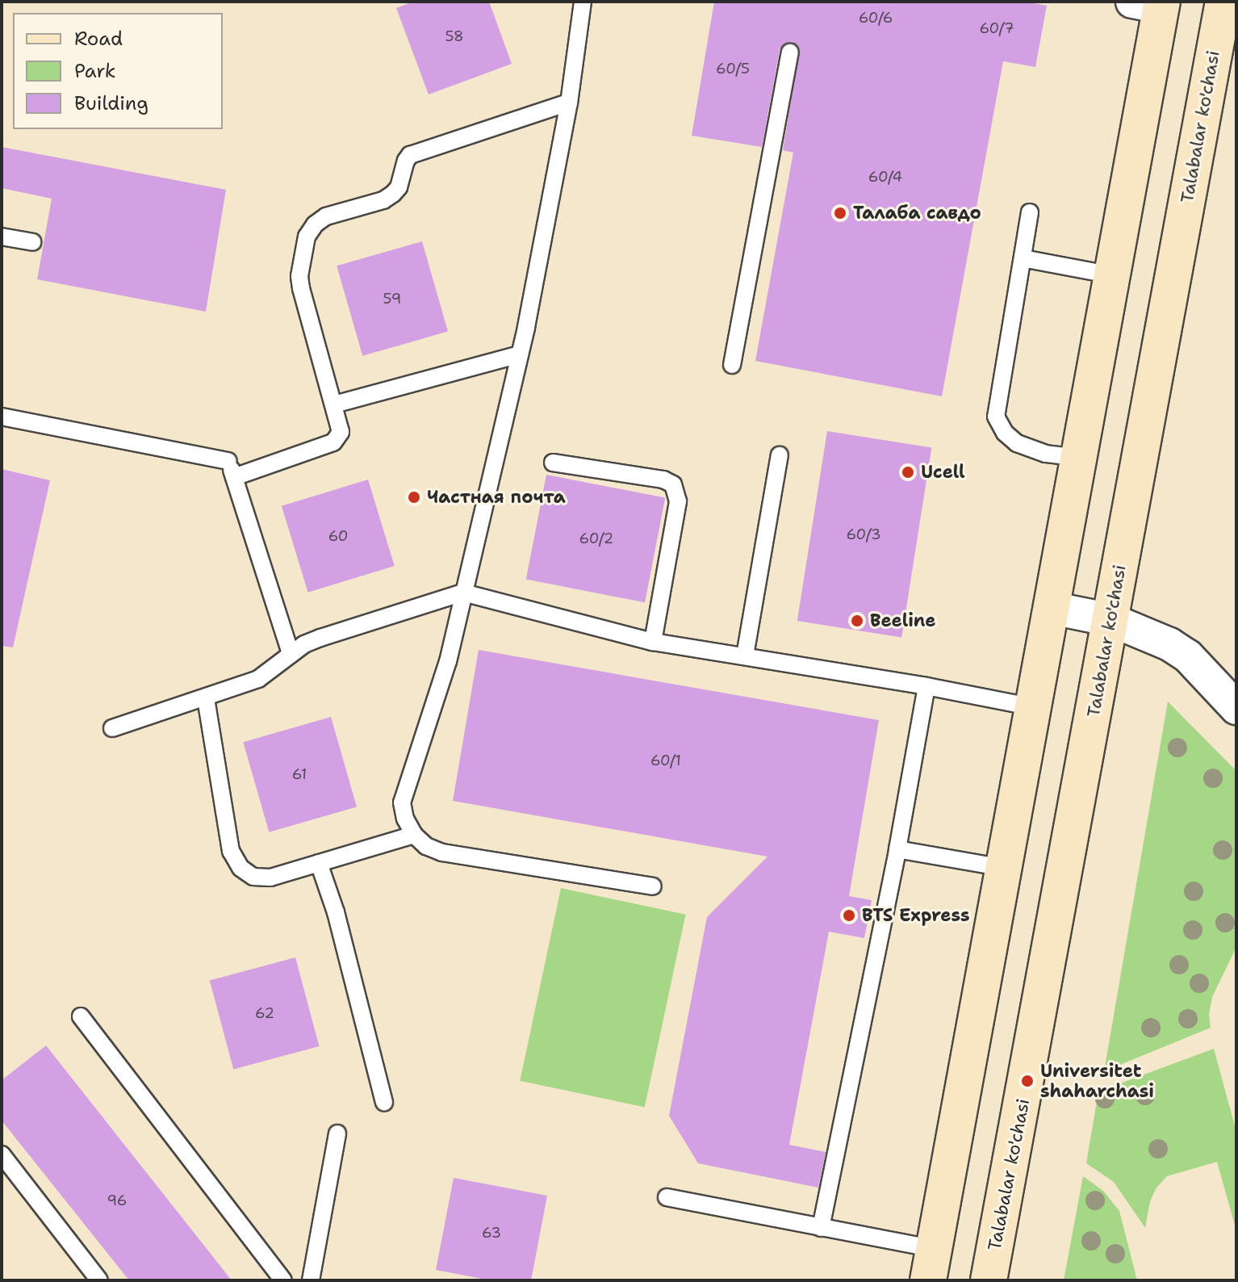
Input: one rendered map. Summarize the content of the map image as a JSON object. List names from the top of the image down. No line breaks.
{"streets":{"main road":["Talabalar ko'chasi"]},"places":["Талаба савдо","Ucell","Частная почта","Beeline","BTS Express","Universitet shaharchasi"],"house_numbers":["60/6","60/7","58","60/5","60/4","59","60/3","60","60/2","60/1","61","62","96","63"],"legend":["Road","Park","Building"]}
